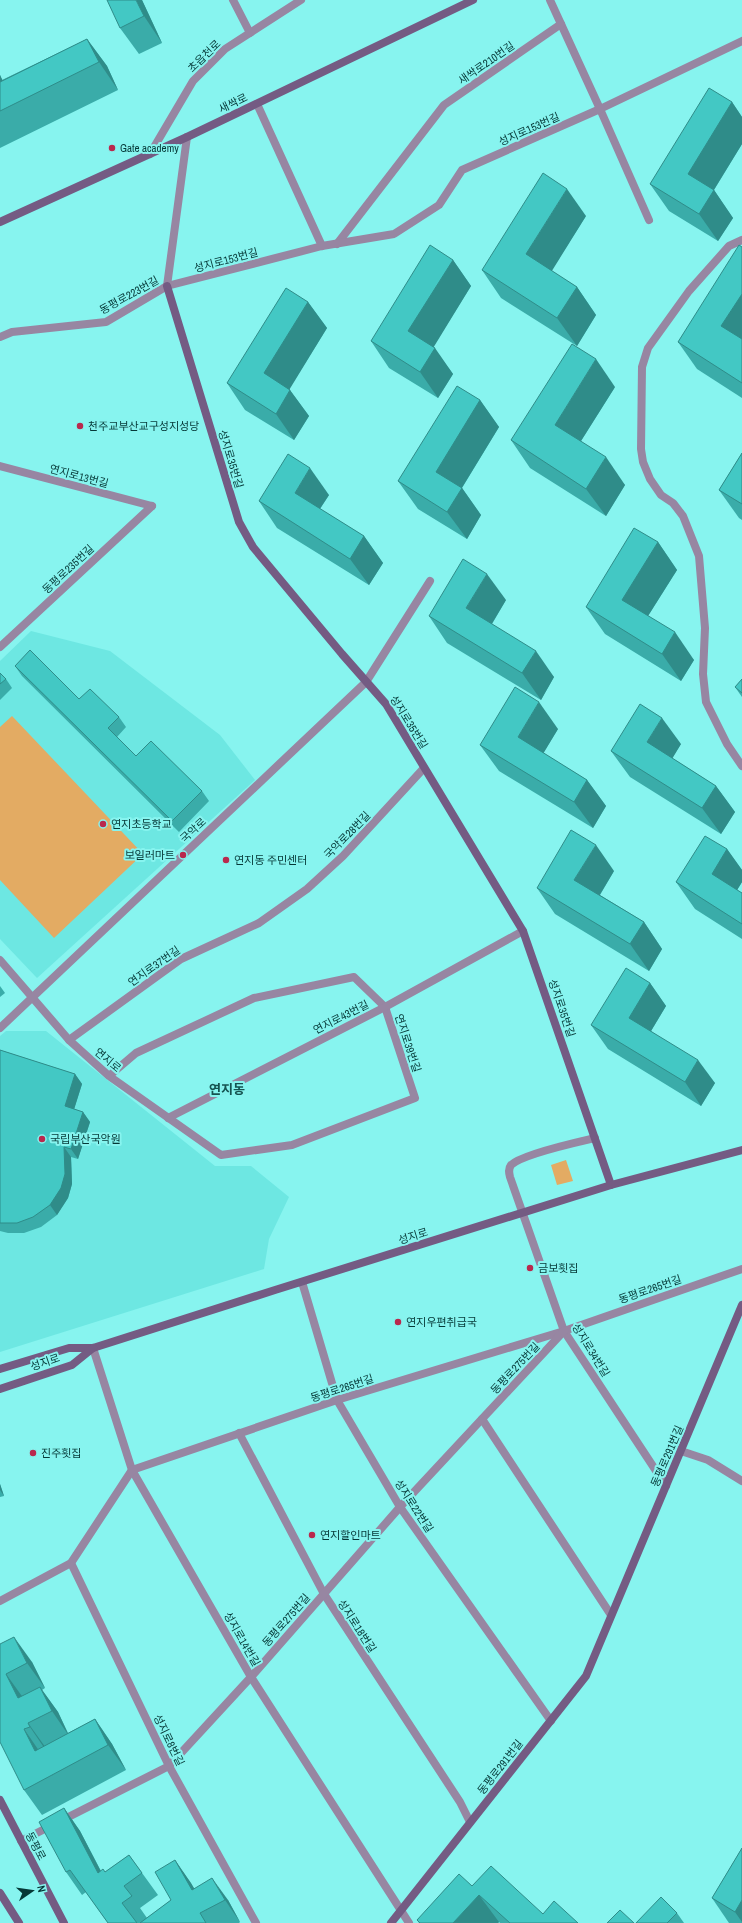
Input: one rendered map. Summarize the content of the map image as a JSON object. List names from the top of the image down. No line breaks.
{"streets":{"main road":["새싹로","성지로35번길","성지로","동평로291번길","동평로"],"street":["초읍천로","새싹로210번길","성지로153번길","동평로223번길","연지로13번길","동평로235번길","국악로","국악로28번길","연지로37번길","연지로43번길","연지로39번길","연지로","동평로265번길","성지로34번길","동평로275번길","성지로22번길","성지로18번길","성지로14번길","성지로8번길"]},"crossings":[["초읍천로","새싹로"],["새싹로210번길","성지로153번길"],["새싹로","동평로223번길"],["성지로153번길","동평로223번길"],["성지로153번길","성지로35번길"],["동평로223번길","성지로35번길"],["성지로35번길","국악로"],["성지로35번길","국악로28번길"],["성지로35번길","연지로43번길"],["성지로35번길","성지로"],["성지로35번길","성지로34번길"],["연지로13번길","동평로235번길"],["국악로","연지로"],["국악로28번길","연지로37번길"],["연지로37번길","연지로"],["연지로43번길","연지로39번길"],["연지로43번길","연지로"],["연지로39번길","연지로"],["성지로","성지로34번길"],["성지로","성지로22번길"],["성지로","성지로14번길"],["동평로265번길","성지로34번길"],["동평로265번길","동평로275번길"],["동평로265번길","성지로22번길"],["동평로265번길","성지로18번길"],["동평로265번길","성지로14번길"],["성지로34번길","동평로275번길"],["성지로34번길","동평로291번길"],["동평로275번길","성지로22번길"],["동평로275번길","성지로18번길"],["동평로275번길","성지로14번길"],["동평로275번길","성지로8번길"],["동평로275번길","동평로"],["동평로291번길","성지로22번길"],["동평로291번길","성지로18번길"],["동평로291번길","성지로14번길"]],"districts":["연지동"],"places":["Gate academy","천주교부산교구성지성당","연지초등학교","보일러마트","연지동 주민센터","국립부산국악원","금보횟집","연지우편취급국","진주횟집","연지할인마트"],"north":"right"}
